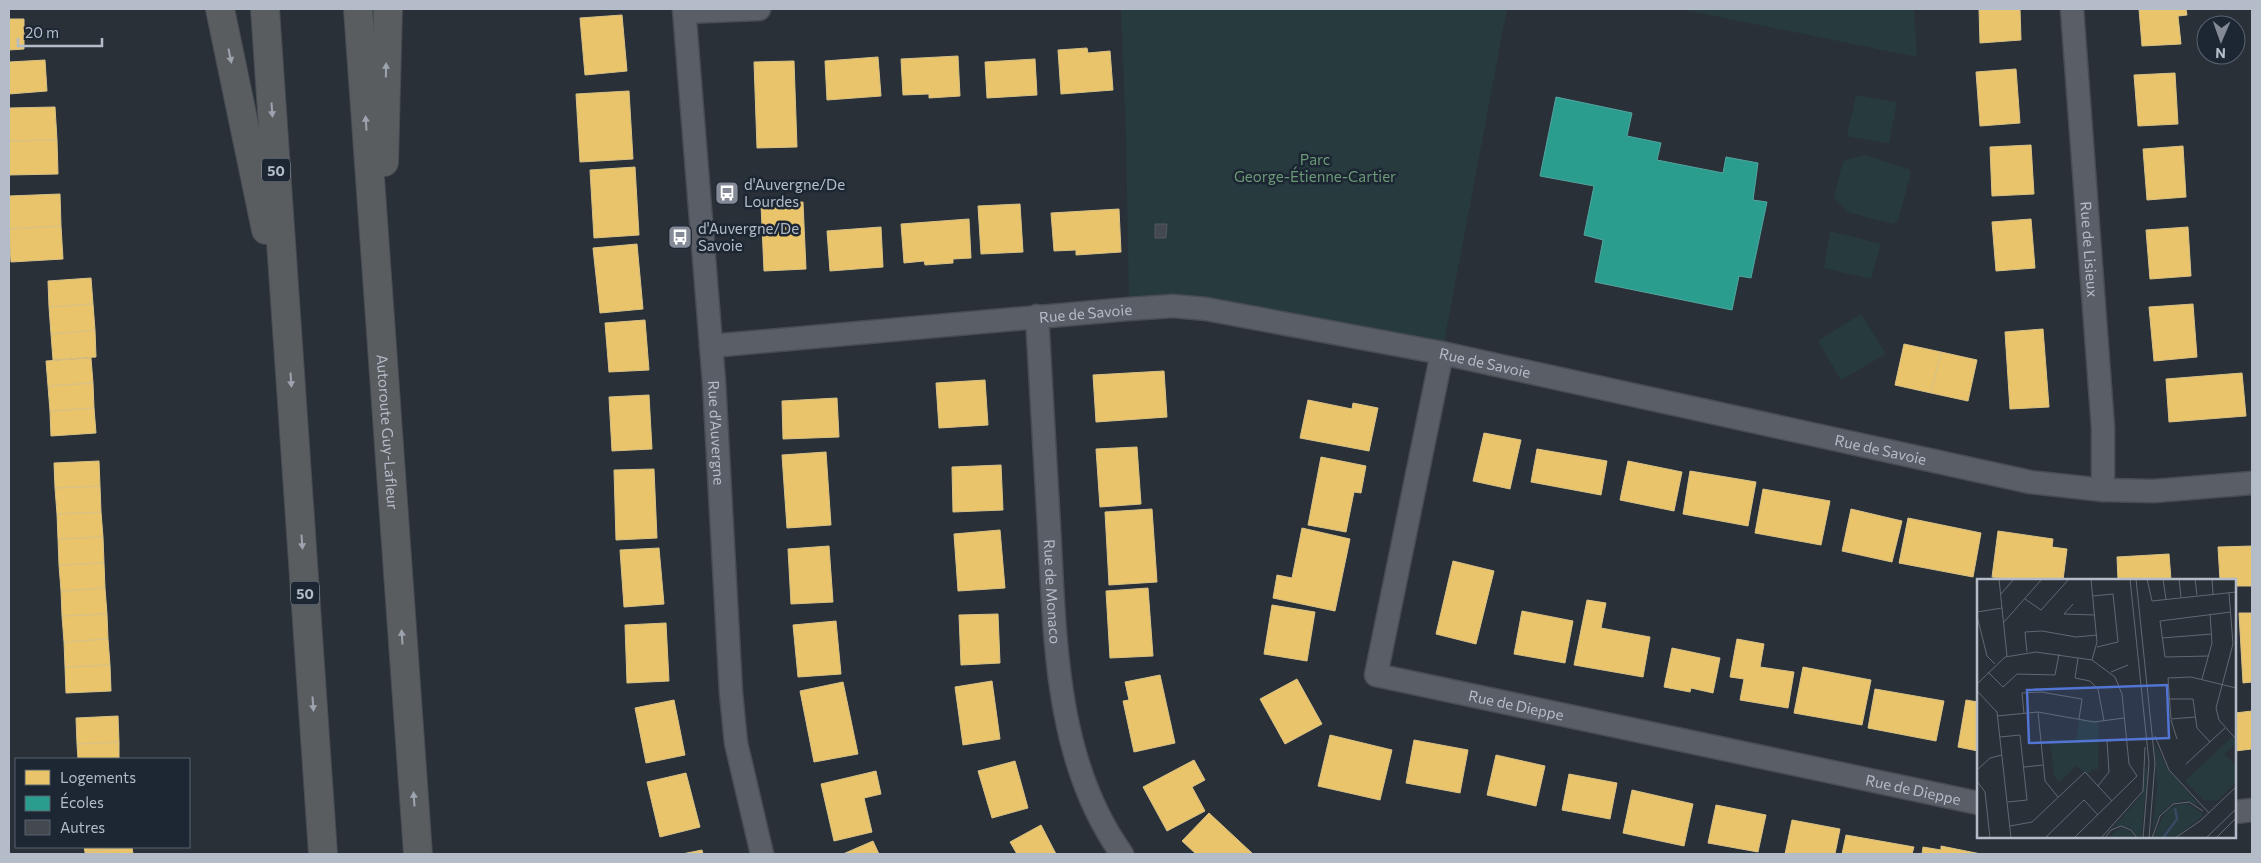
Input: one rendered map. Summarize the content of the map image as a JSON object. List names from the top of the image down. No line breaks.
{"streets":{"highway":["50","Autoroute Guy-Lafleur"],"street":["Rue de Lisieux","Rue de Savoie","Rue d'Auvergne","Rue de Monaco","Rue de Dieppe"]},"crossings":[["Rue de Lisieux","Rue de Savoie"],["Rue de Savoie","Rue d'Auvergne"],["Rue de Savoie","Rue de Monaco"],["Rue de Savoie","Rue de Dieppe"]],"parks":["Parc George-Étienne-Cartier"],"places":{"bus stop":["d'Auvergne/De Lourdes","d'Auvergne/De Savoie"]},"legend":["Logements","Écoles","Autres"],"scale_bar":"20 m","north":"bottom"}
